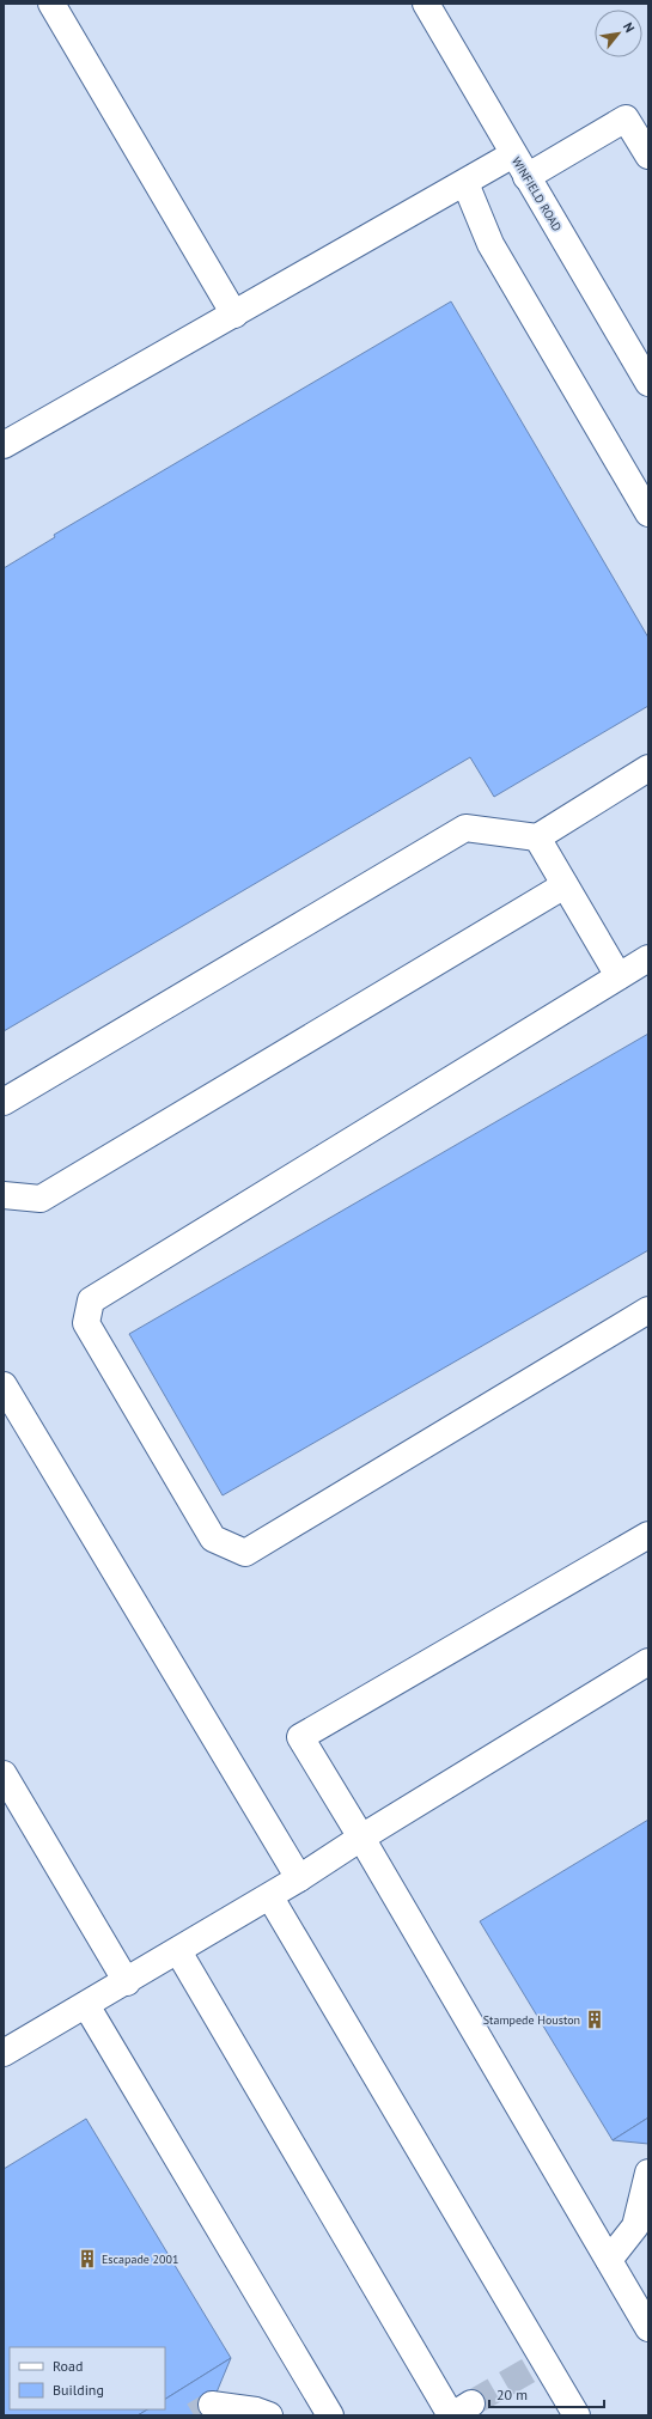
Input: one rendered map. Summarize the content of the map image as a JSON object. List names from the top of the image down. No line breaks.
{"streets":{"street":["WINFIELD ROAD"]},"places":{"building":["Stampede Houston","Escapade 2001"]},"legend":["Road","Building"],"scale_bar":"20 m","north":"top right"}
